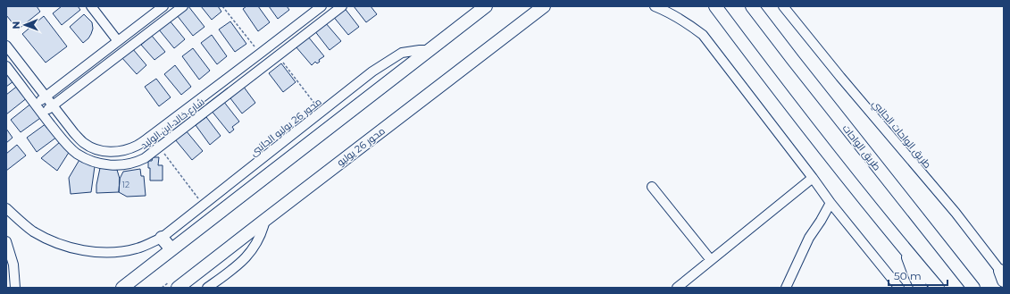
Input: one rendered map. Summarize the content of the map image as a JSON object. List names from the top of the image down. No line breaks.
{"streets":{"highway":["محور 26 يوليو","طريق الواحات"],"street":["شارع خالد ابن الوليد","محور 26 يوليو الجانبى","طريق الواحات الجانبي"]},"house_numbers":["12"],"scale_bar":"50 m","north":"left"}
